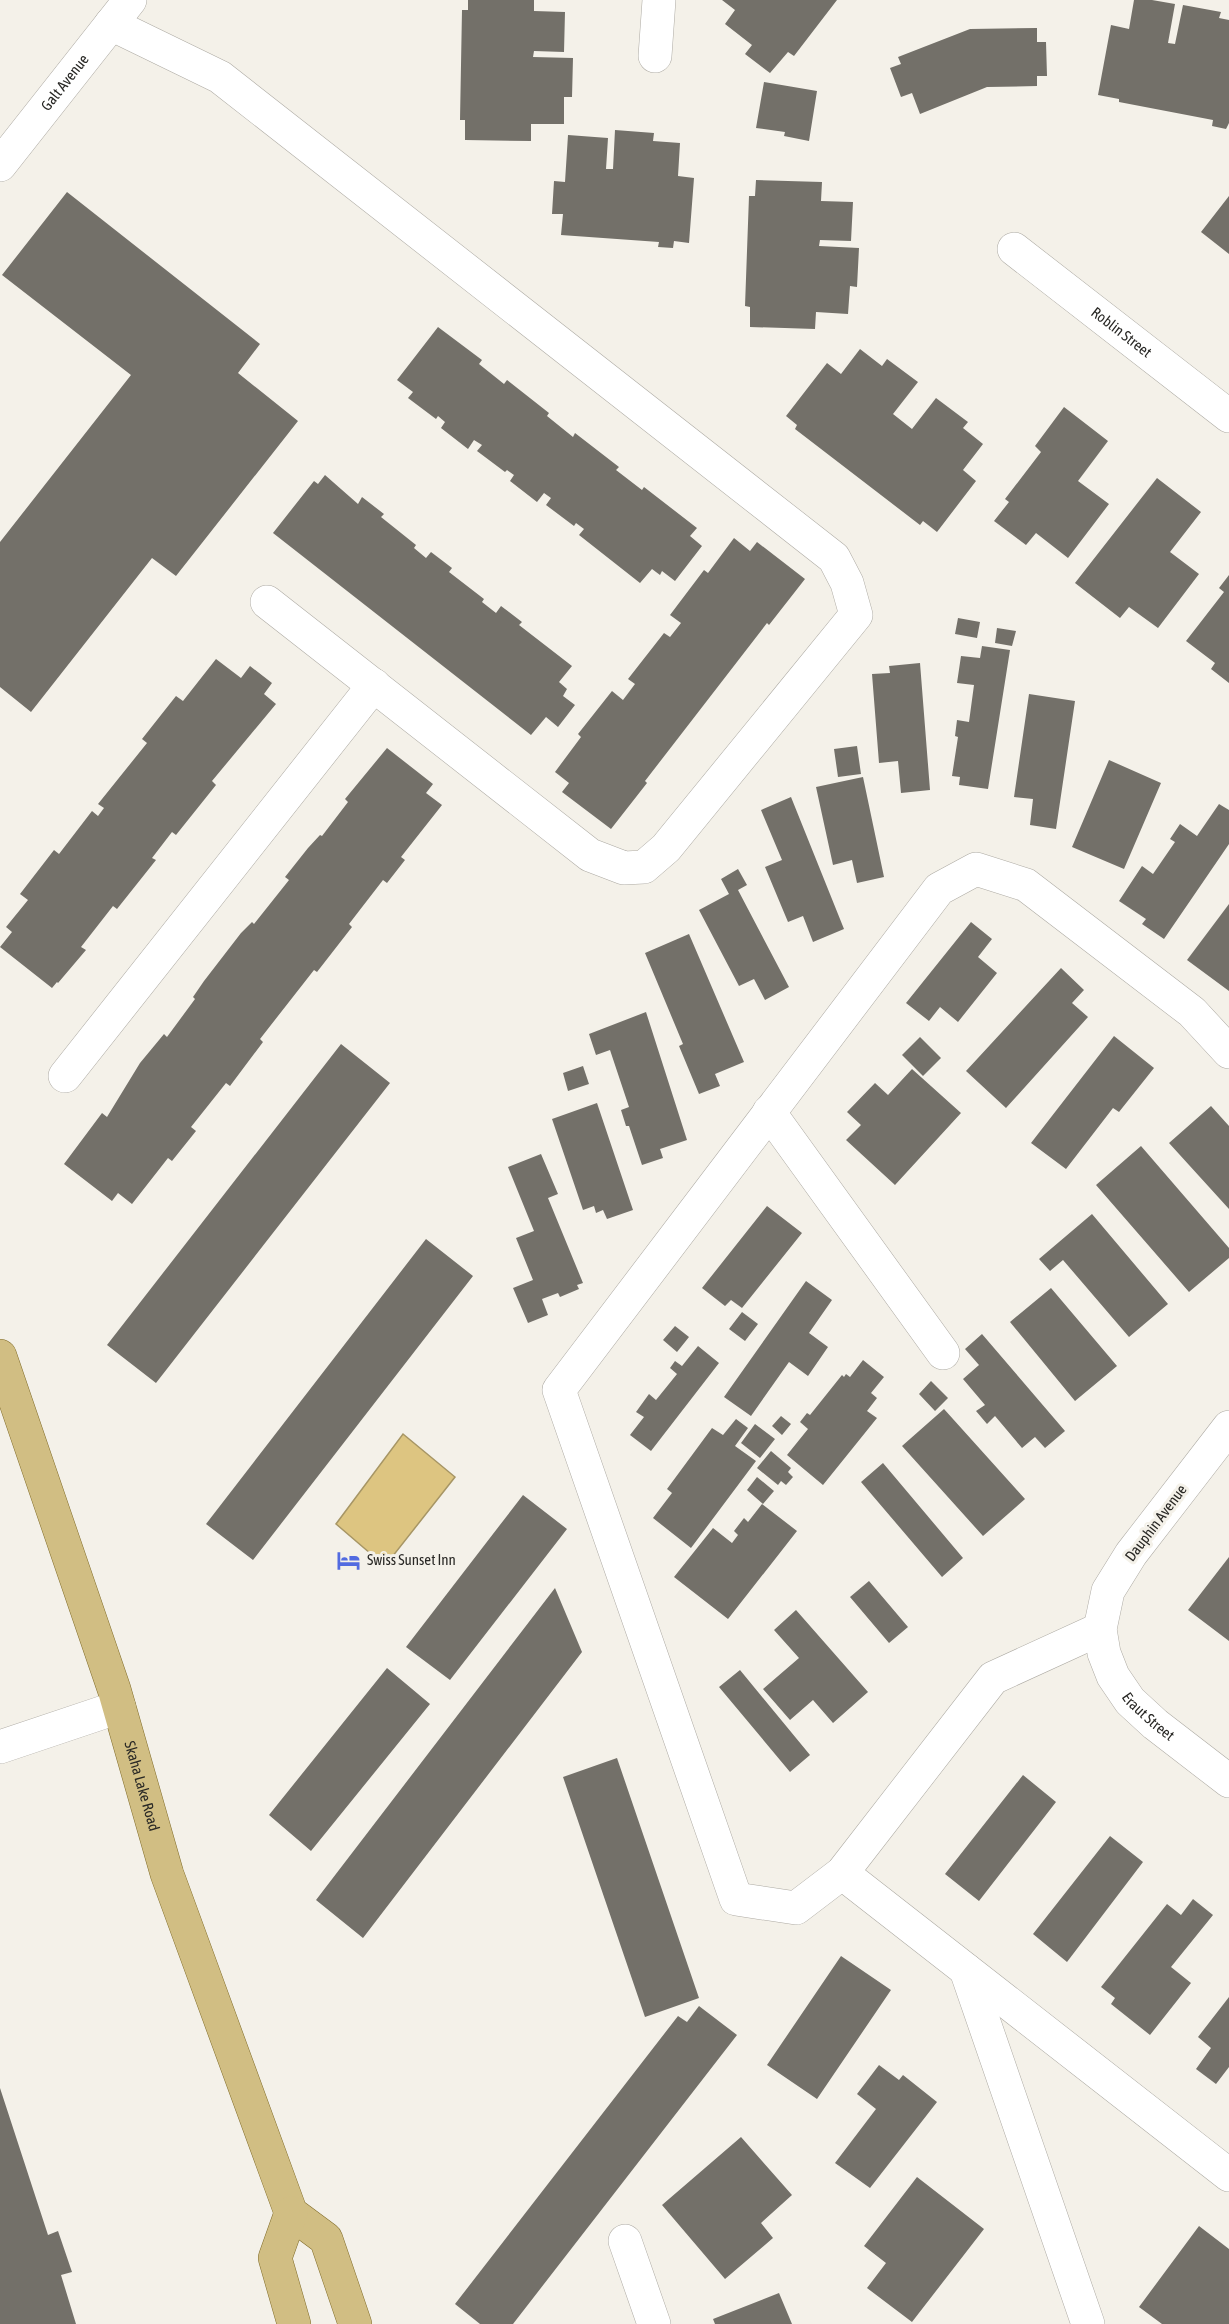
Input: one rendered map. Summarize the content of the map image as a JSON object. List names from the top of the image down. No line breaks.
{"streets":{"main road":["Skaha Lake Road"],"street":["Galt Avenue","Roblin Street","Dauphin Avenue","Eraut Street"]},"crossings":[["Dauphin Avenue","Eraut Street"]],"places":{"hotel":["Swiss Sunset Inn"]}}
